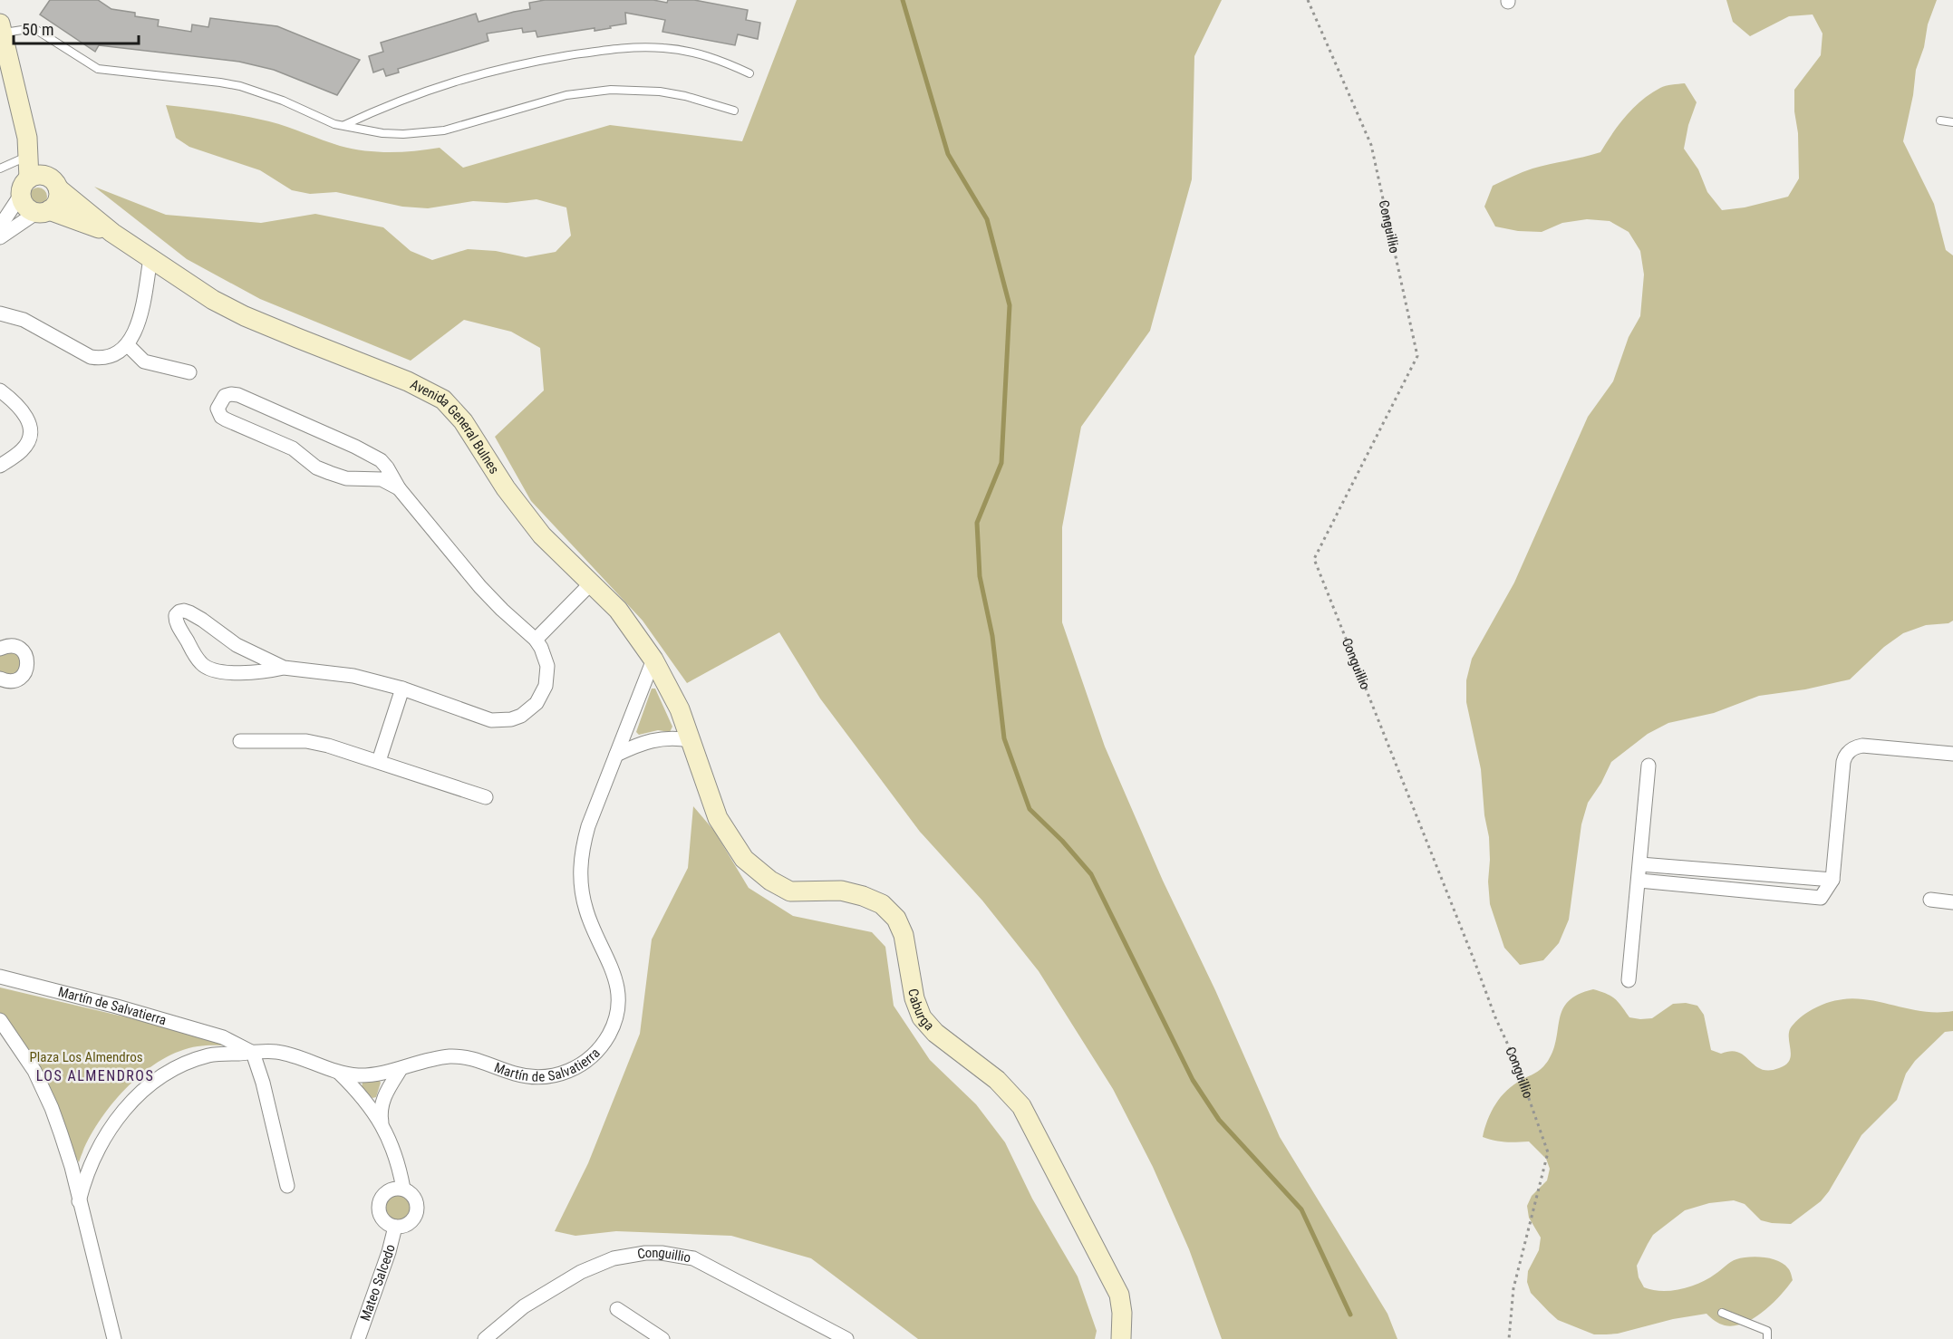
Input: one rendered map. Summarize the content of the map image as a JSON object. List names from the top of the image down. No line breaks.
{"streets":{"street":["Conguillio","Avenida General Bulnes","Martín de Salvatierra","Caburga","Mateo Salcedo"]},"crossings":[["Avenida General Bulnes","Martín de Salvatierra"],["Avenida General Bulnes","Caburga"],["Martín de Salvatierra","Mateo Salcedo"]],"districts":["LOS ALMENDROS"],"parks":["Plaza Los Almendros"],"scale_bar":"50 m"}
